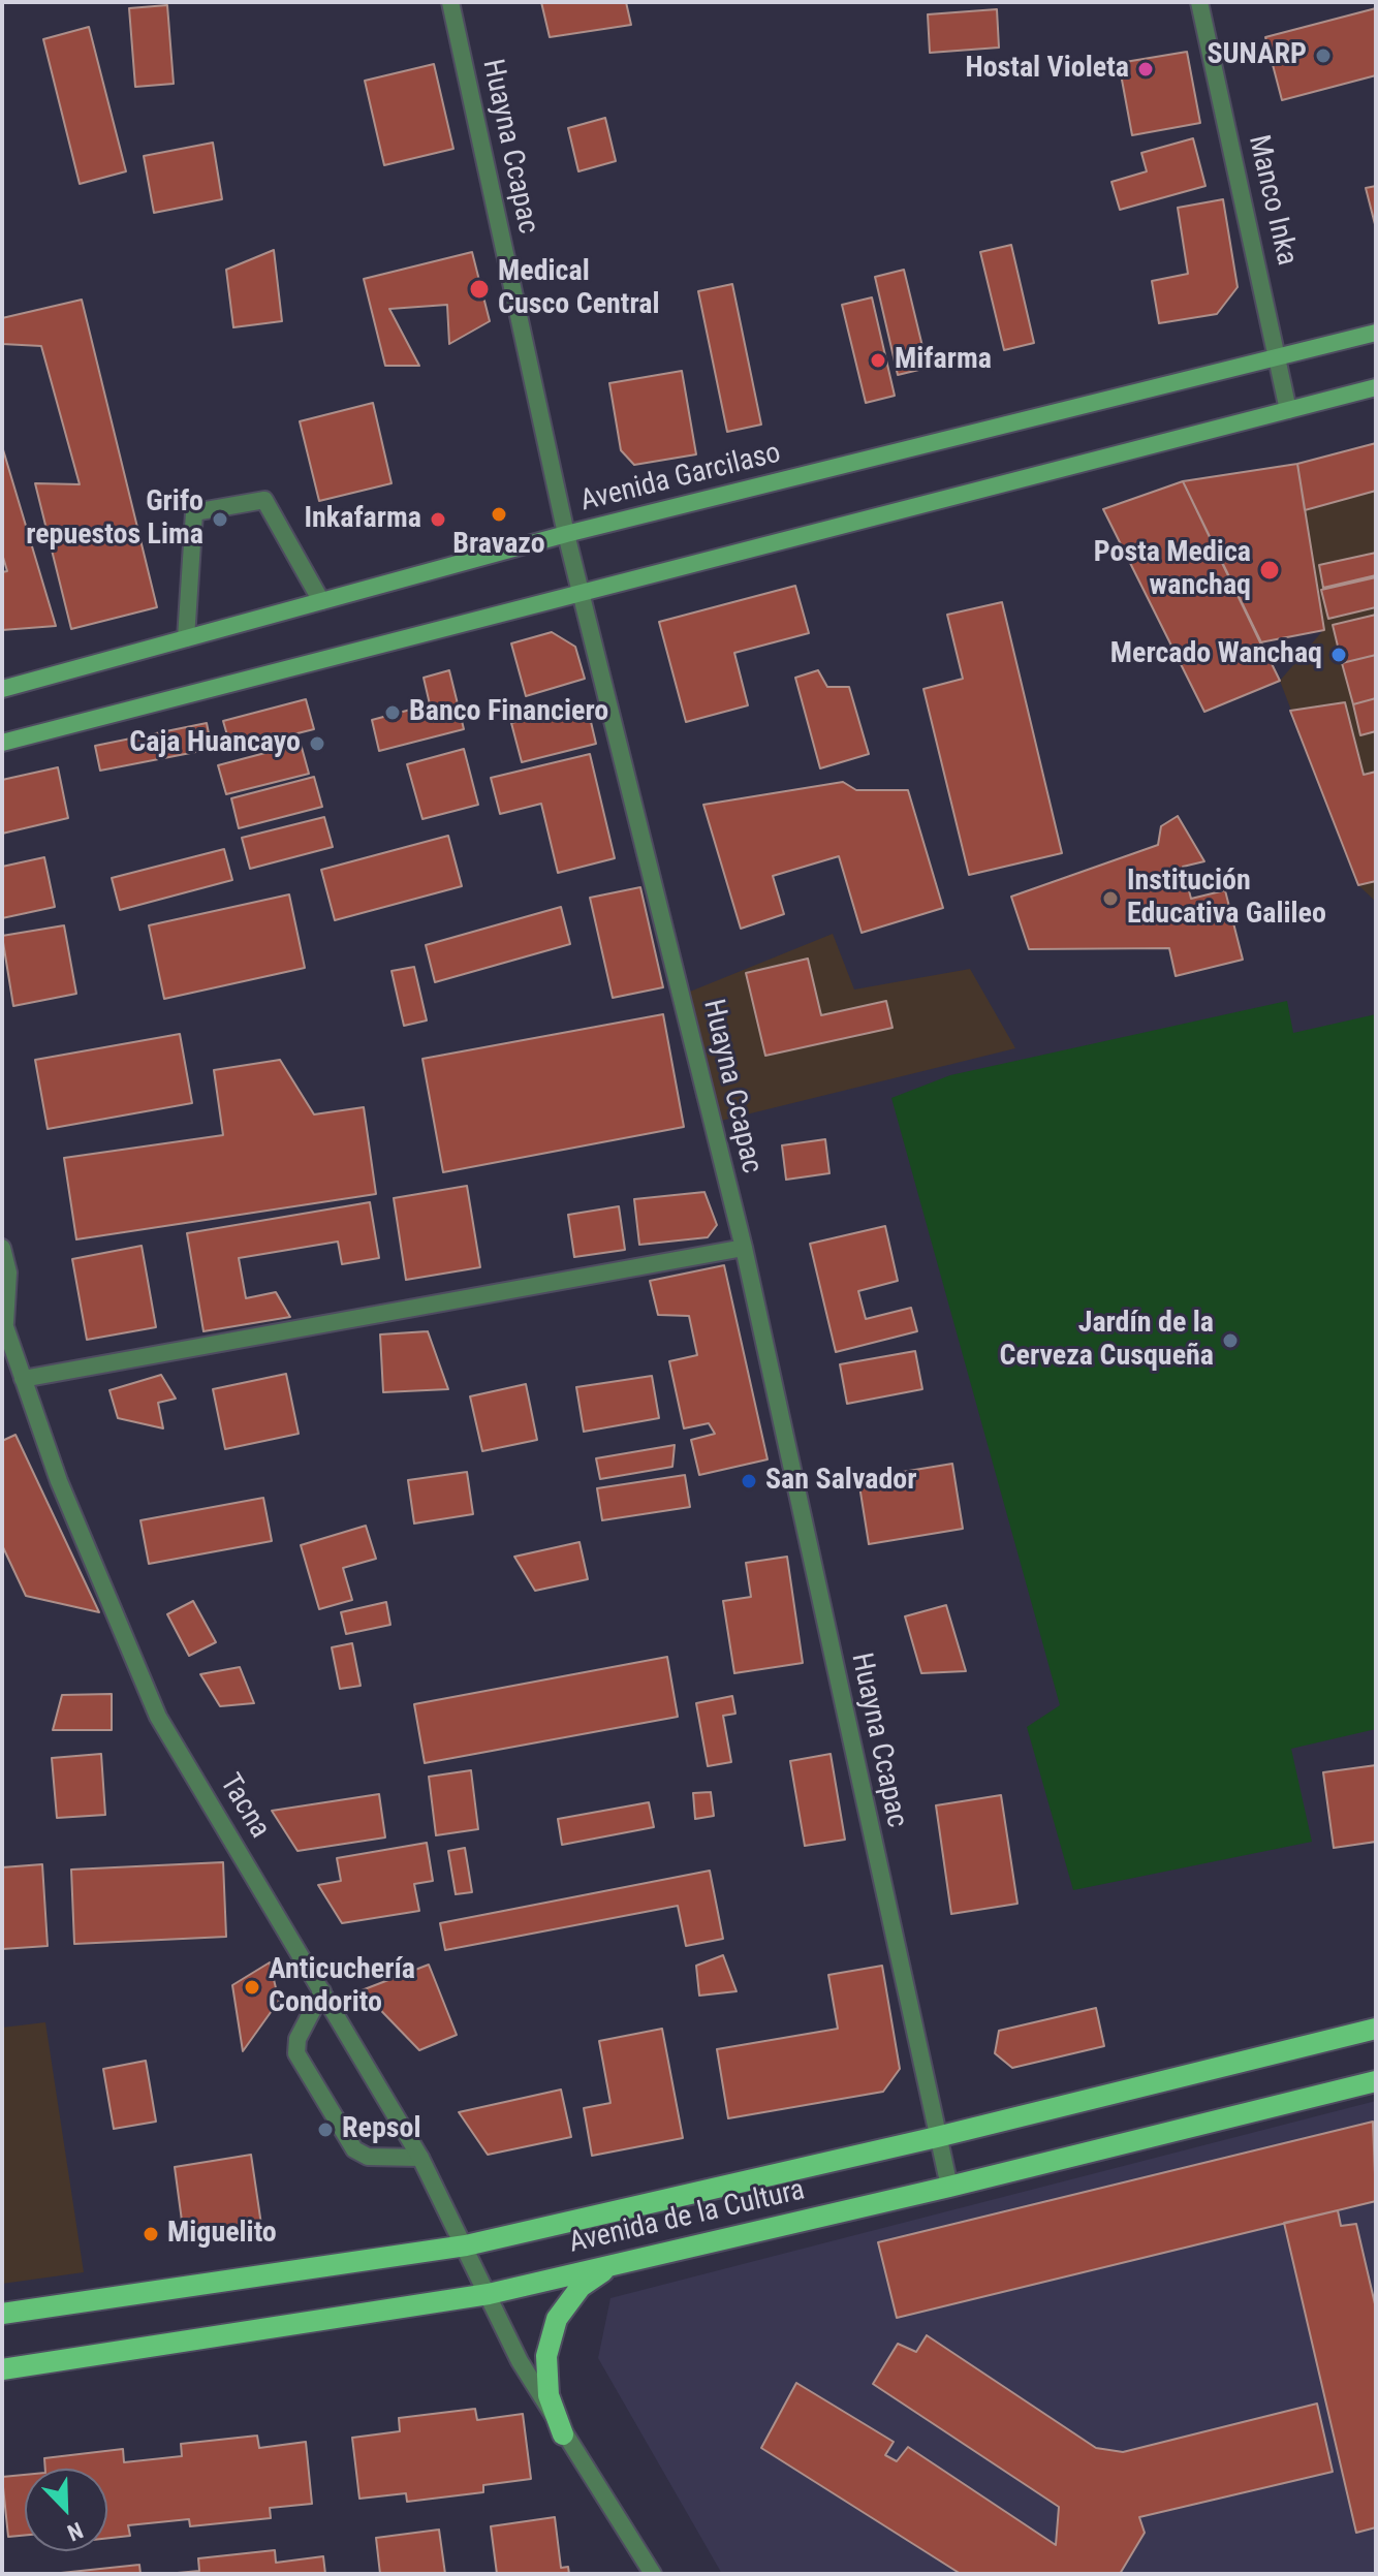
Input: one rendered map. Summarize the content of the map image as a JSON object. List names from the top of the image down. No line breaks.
{"streets":{"main road":["Avenida Garcilaso","Avenida de la Cultura"],"street":["Huayna Ccapac","Manco Inka","Tacna"]},"crossings":[["Huayna Ccapac","Avenida Garcilaso"],["Huayna Ccapac","Avenida de la Cultura"],["Manco Inka","Avenida Garcilaso"],["Tacna","Avenida de la Cultura"]],"places":["SUNARP","Hostal Violeta","Medical Cusco Central","Mifarma","Bravazo","Grifo repuestos Lima","Inkafarma","Posta Medica wanchaq","Mercado Wanchaq","Banco Financiero","Caja Huancayo","Institución Educativa Galileo","Jardín de la Cerveza Cusqueña","San Salvador","Anticuchería Condorito","Repsol","Miguelito"],"north":"bottom right"}
